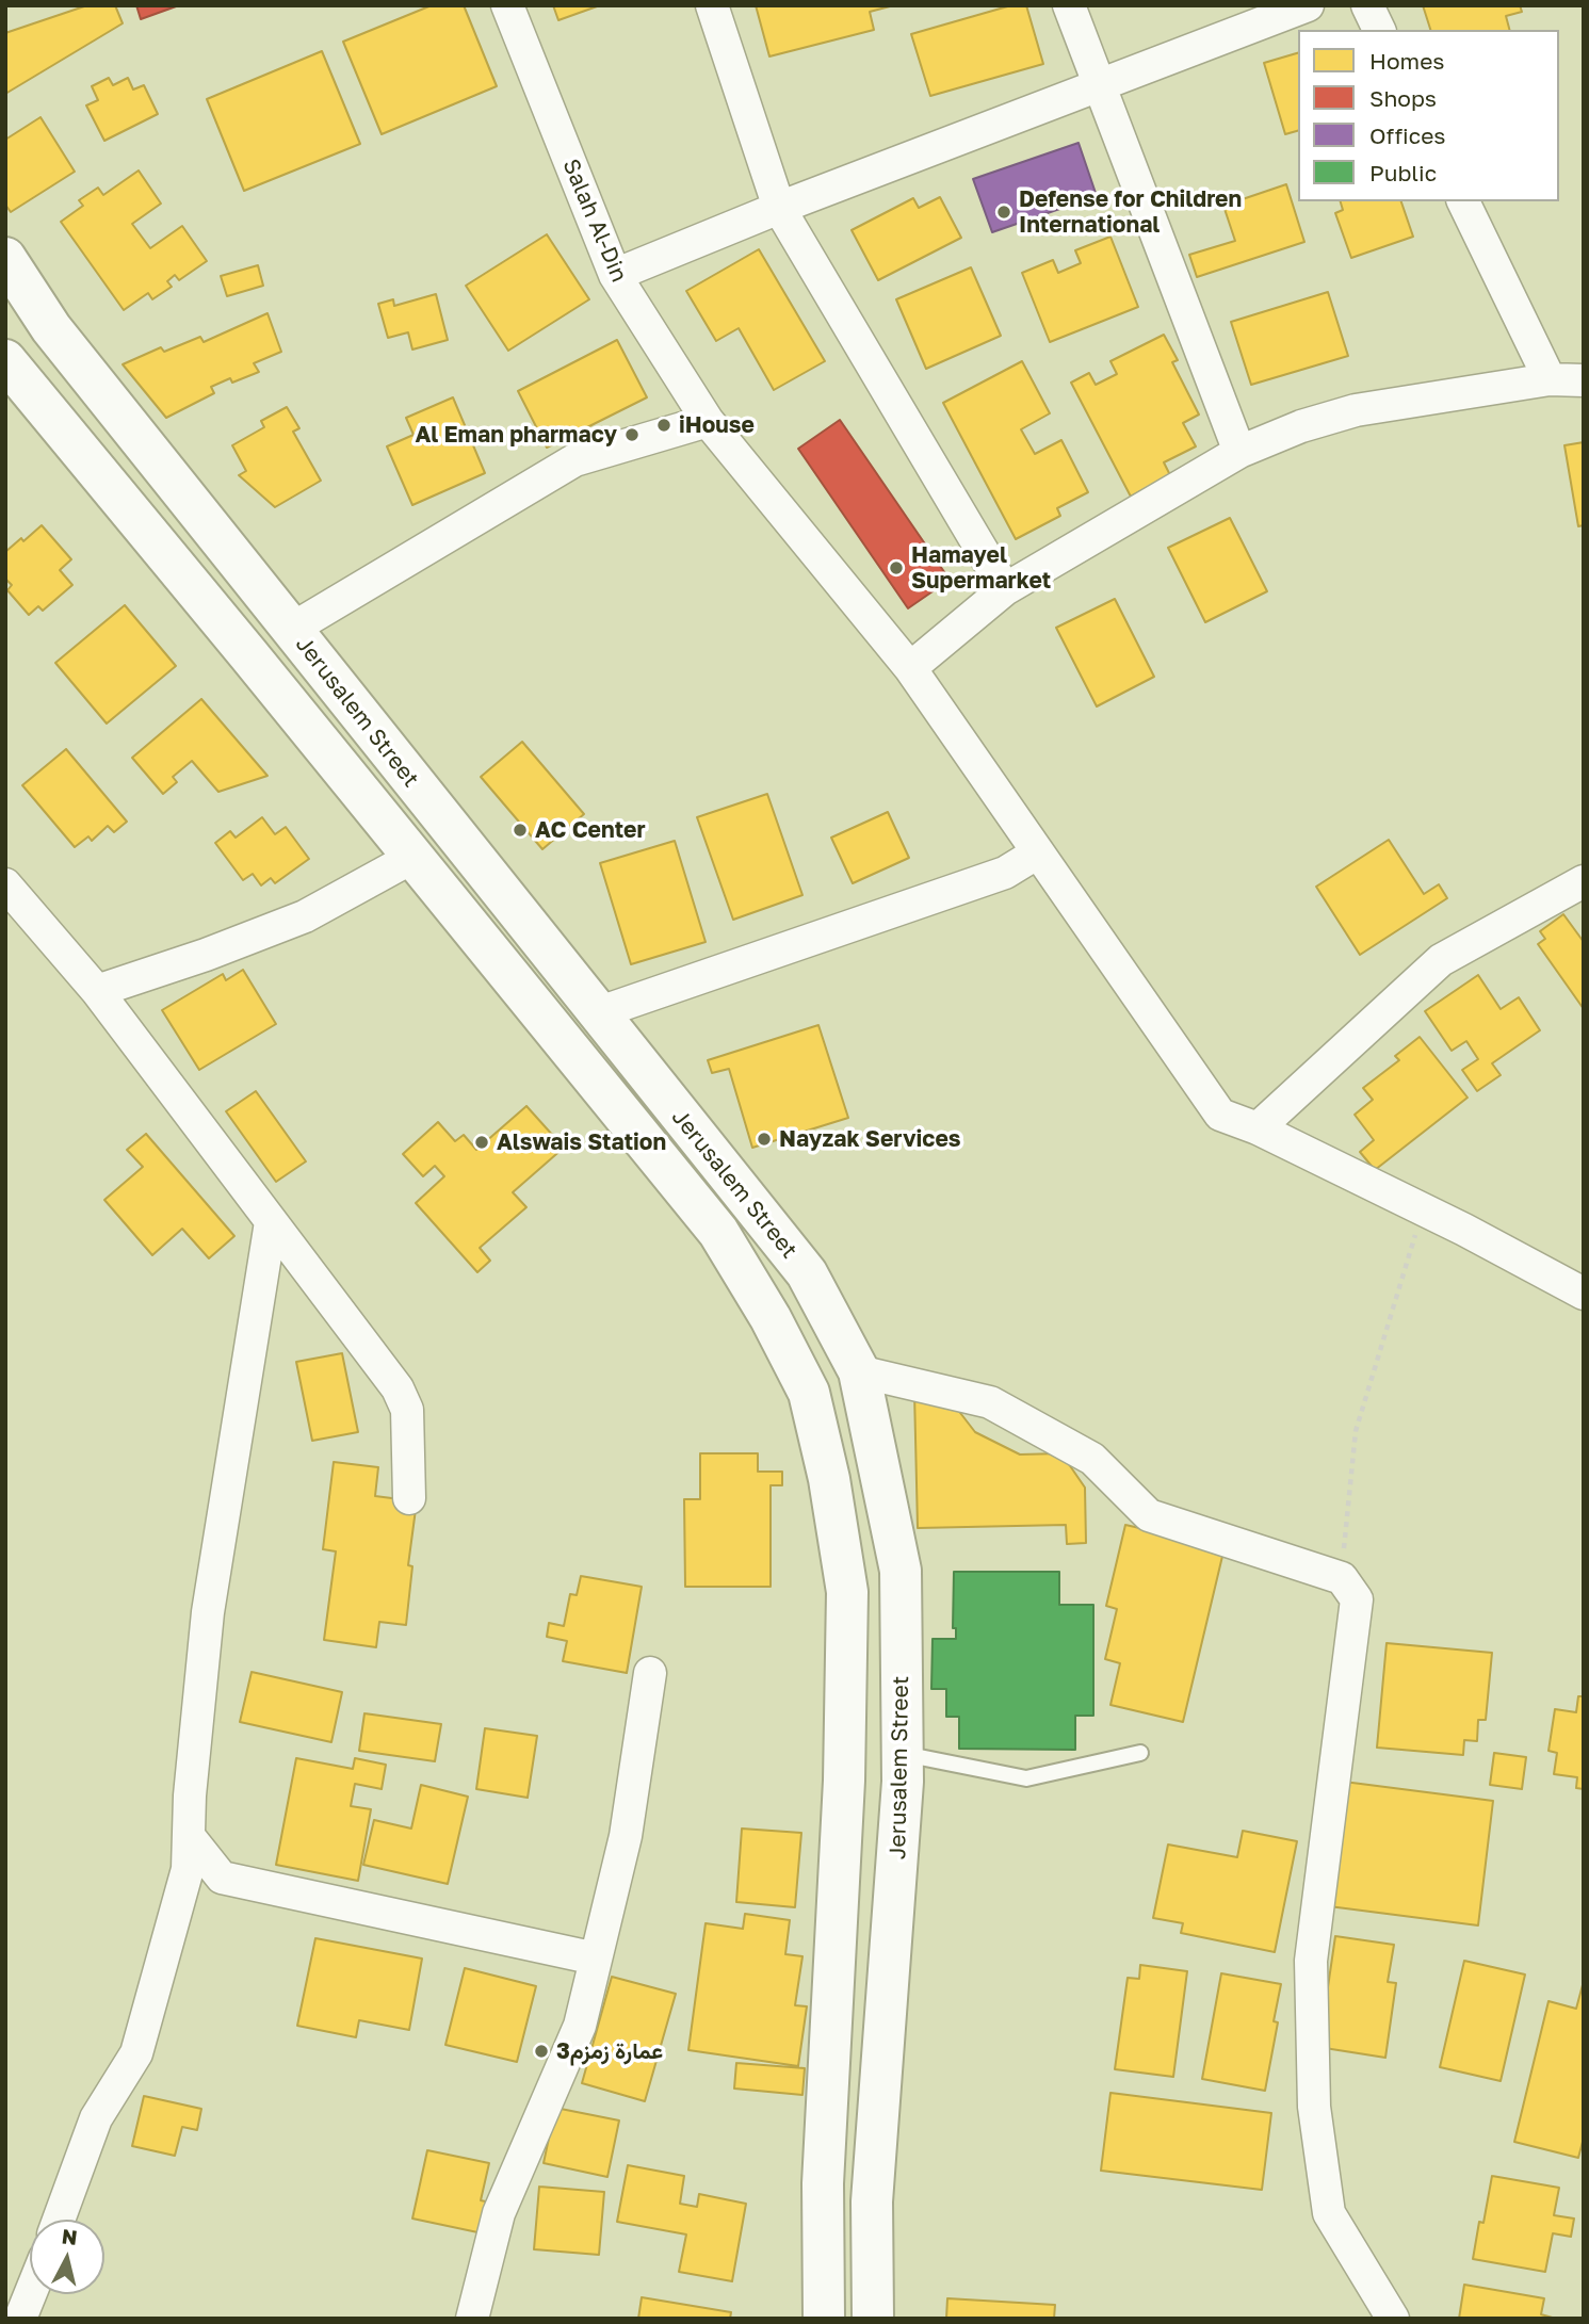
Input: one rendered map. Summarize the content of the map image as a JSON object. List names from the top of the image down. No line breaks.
{"streets":{"main road":["Jerusalem Street"],"street":["Salah Al-Din"]},"places":["Defense for Children International","iHouse","Al Eman pharmacy","Hamayel Supermarket","AC Center","Nayzak Services","Alswais Station","عمارة زمزم3"],"legend":["Homes","Shops","Offices","Public"],"north":"top"}
